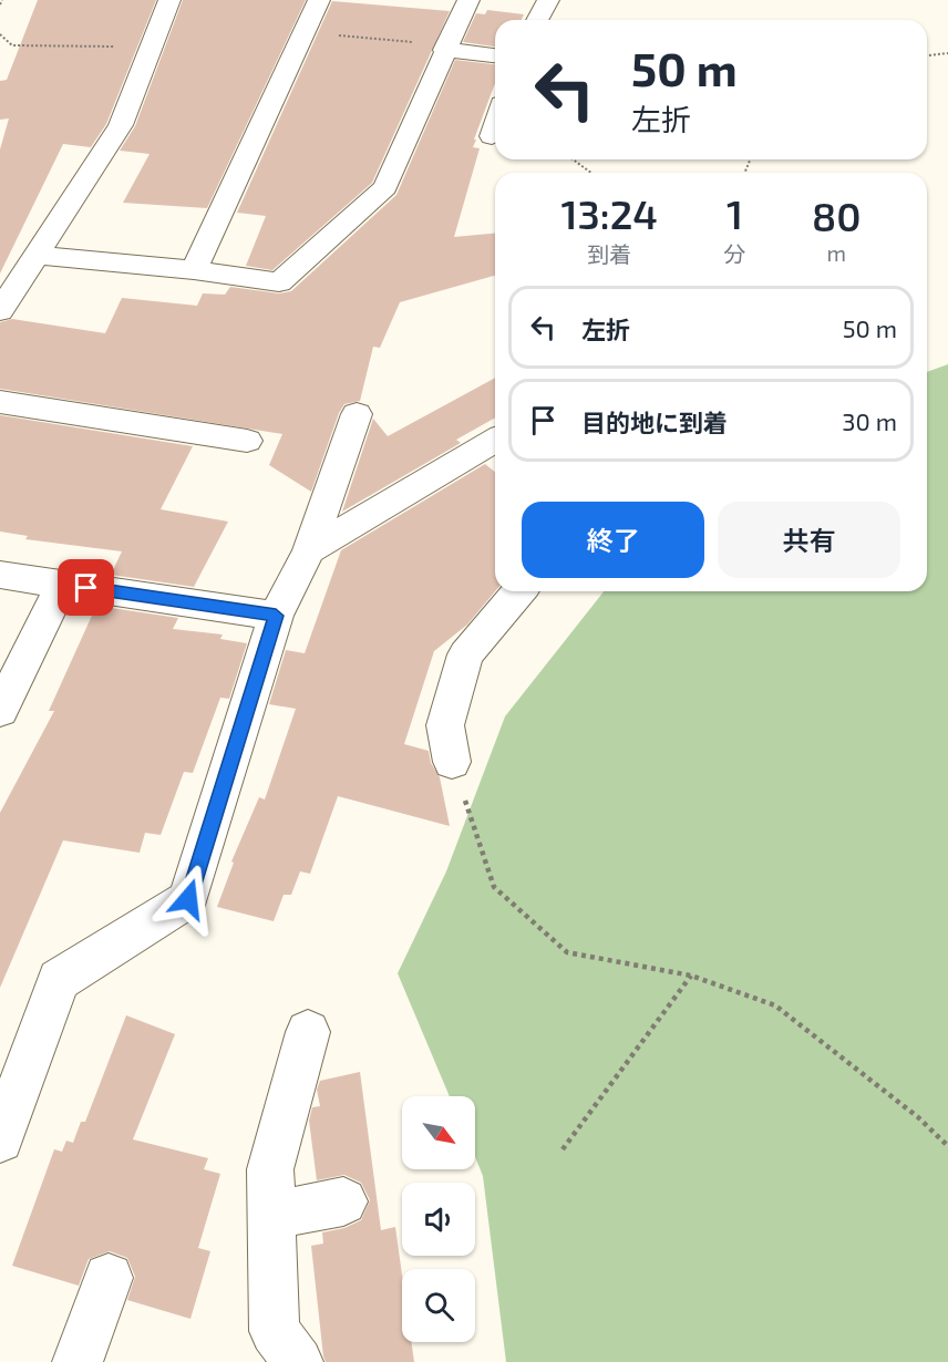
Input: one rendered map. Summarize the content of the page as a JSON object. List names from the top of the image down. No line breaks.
{"north":"bottom right","page":{"turn":["50 m","左折"],"eta":["13:24","到着","1","分","80","m"],"list":[{"name":"左折","value":"50 m"},{"name":"目的地に到着","value":"30 m"}],"buttons":["終了","共有"]}}
